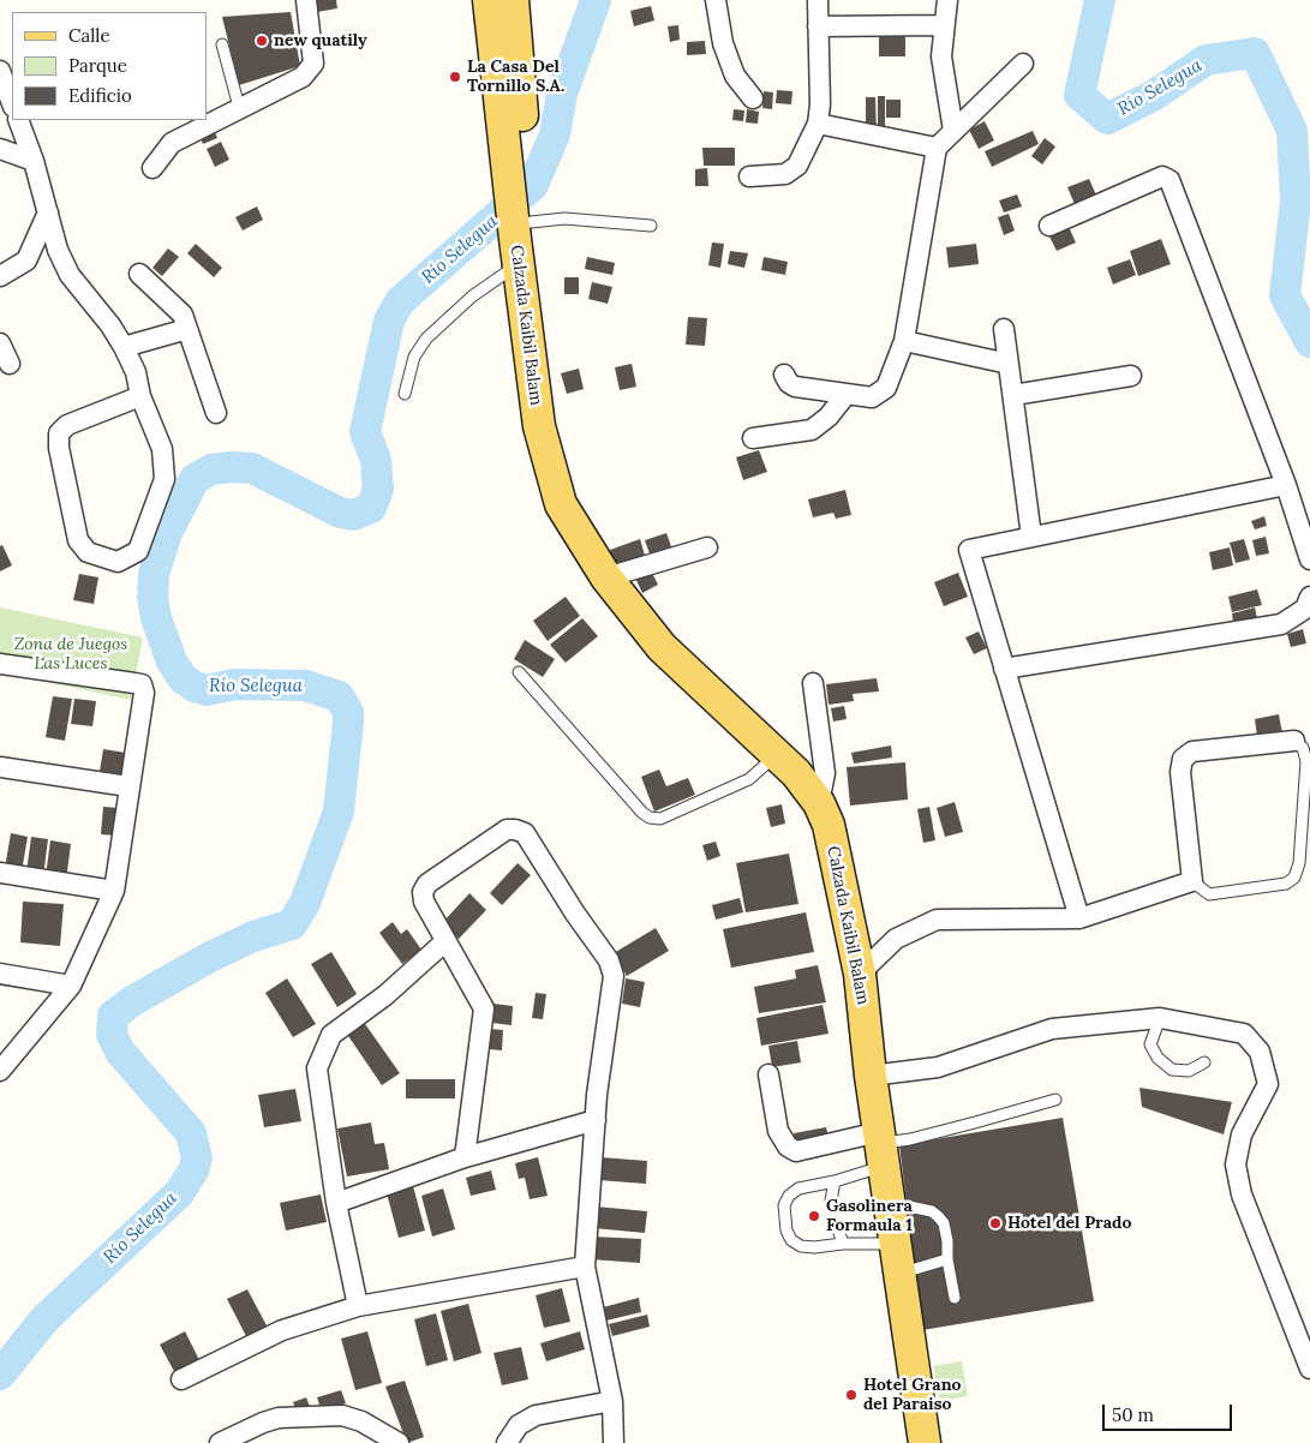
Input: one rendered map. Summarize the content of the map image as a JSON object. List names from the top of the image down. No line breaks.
{"streets":{"main road":["Calzada Kaibil Balam"]},"water":["Río Selegua"],"parks":["Zona de Juegos Las Luces"],"places":["new quatily","La Casa Del Tornillo S.A.","Gasolinera Formaula 1","Hotel del Prado","Hotel Grano del Paraiso"],"legend":["Calle","Parque","Edificio"],"scale_bar":"50 m"}
